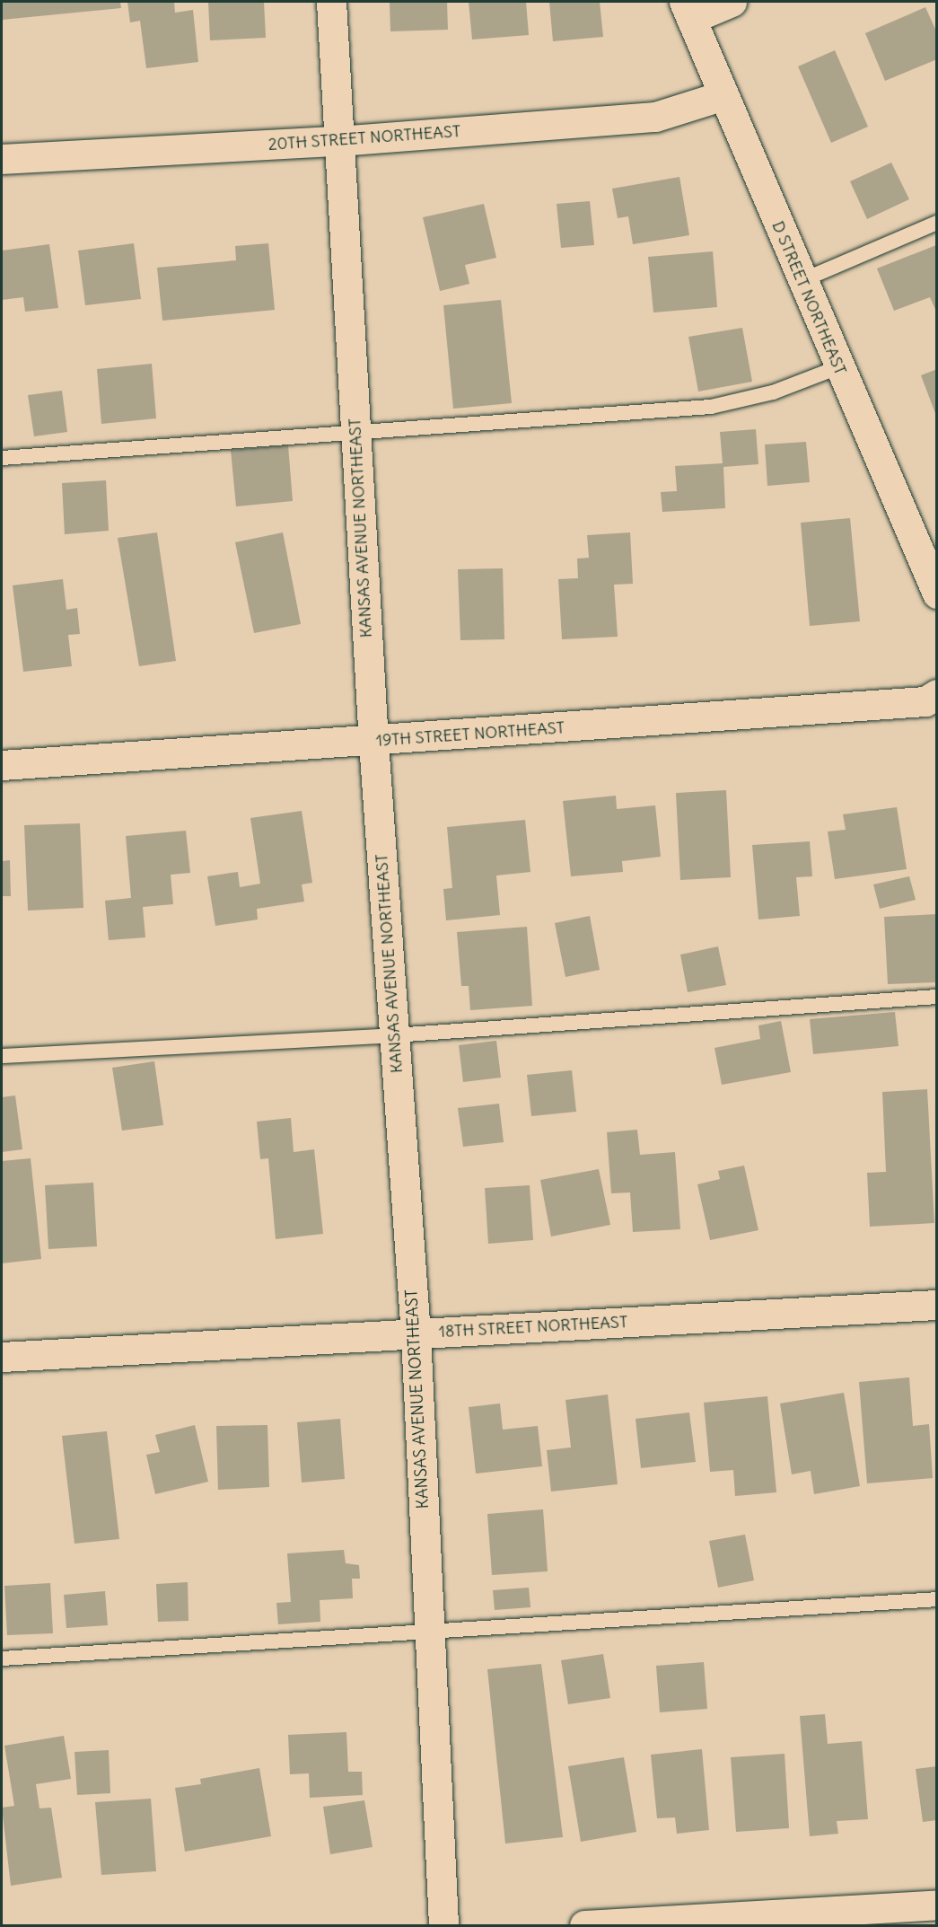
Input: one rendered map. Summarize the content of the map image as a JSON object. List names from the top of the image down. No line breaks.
{"streets":{"street":["20TH STREET NORTHEAST","D STREET NORTHEAST","KANSAS AVENUE NORTHEAST","19TH STREET NORTHEAST","18TH STREET NORTHEAST"]},"crossings":[["20TH STREET NORTHEAST","D STREET NORTHEAST"],["20TH STREET NORTHEAST","KANSAS AVENUE NORTHEAST"],["KANSAS AVENUE NORTHEAST","19TH STREET NORTHEAST"],["KANSAS AVENUE NORTHEAST","18TH STREET NORTHEAST"]]}
